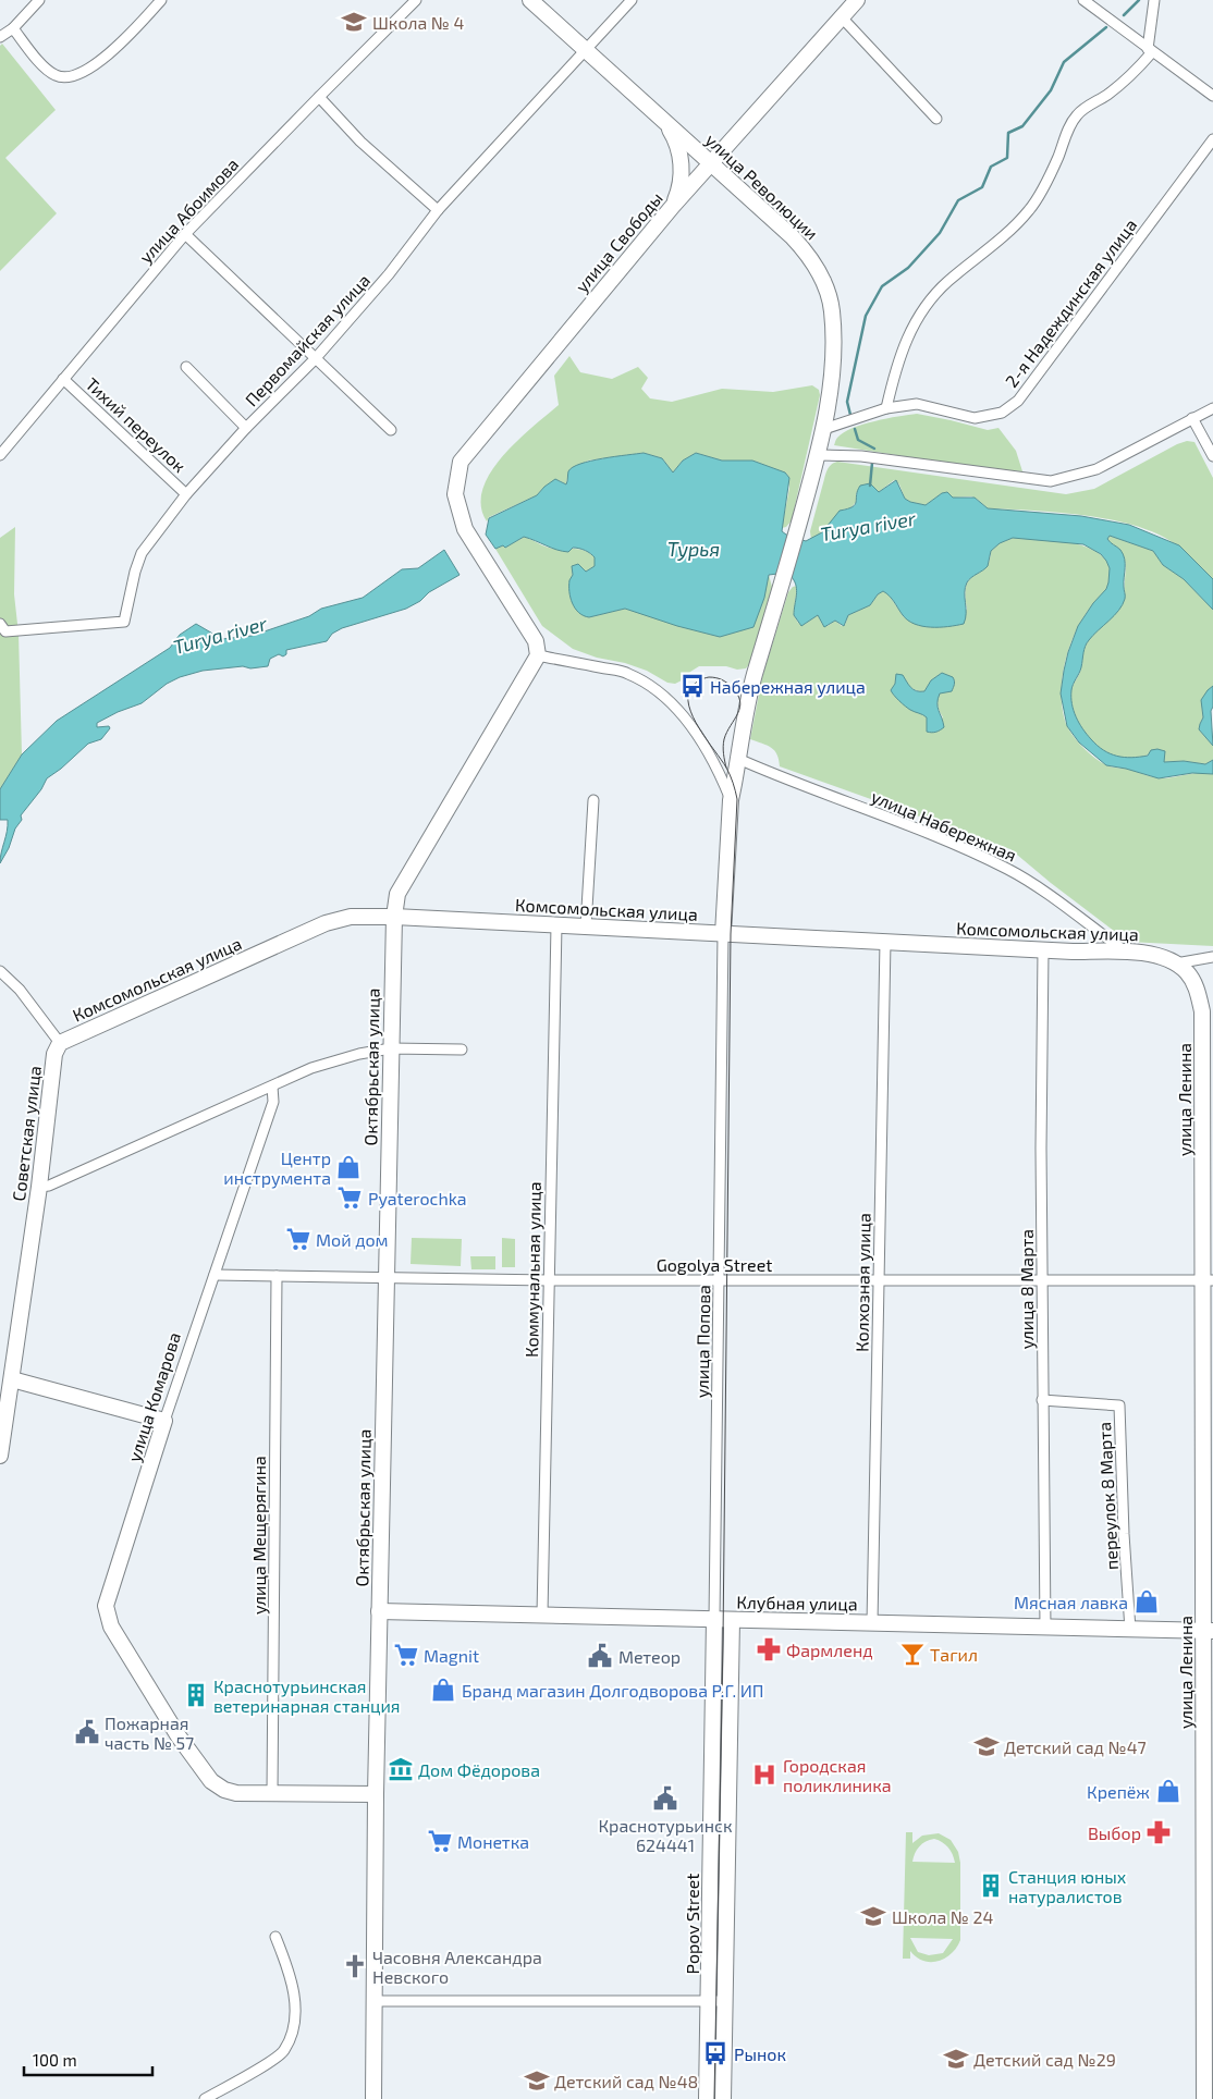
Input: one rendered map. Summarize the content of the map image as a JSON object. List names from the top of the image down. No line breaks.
{"streets":{"main road":["улица Революции","улица Свободы","Комсомольская улица","Октябрьская улица","улица Ленина","Советская улица","улица Комарова","Клубная улица","Popov Street"],"street":["улица Абоимова","2-я Надеждинская улица","Первомайская улица","Тихий переулок","улица Набережная","Gogolya Street","Коммунальная улица","Колхозная улица","улица 8 Марта","улица Попова","переулок 8 Марта","улица Мещерягина"]},"crossings":[["улица Революции","улица Свободы"],["улица Революции","2-я Надеждинская улица"],["улица Революции","Первомайская улица"],["улица Революции","улица Набережная"],["улица Революции","Комсомольская улица"],["улица Революции","улица Попова"],["улица Абоимова","Тихий переулок"],["улица Свободы","Октябрьская улица"],["Первомайская улица","Тихий переулок"],["улица Набережная","Комсомольская улица"],["Комсомольская улица","Октябрьская улица"],["Комсомольская улица","улица Ленина"],["Комсомольская улица","Советская улица"],["Комсомольская улица","Коммунальная улица"],["Комсомольская улица","Колхозная улица"],["Комсомольская улица","улица 8 Марта"],["Комсомольская улица","улица Попова"],["Октябрьская улица","Gogolya Street"],["Октябрьская улица","улица Комарова"],["Октябрьская улица","Клубная улица"],["улица Ленина","Gogolya Street"],["улица Ленина","Клубная улица"],["Gogolya Street","Коммунальная улица"],["Gogolya Street","Колхозная улица"],["Gogolya Street","улица 8 Марта"],["Gogolya Street","улица Попова"],["Gogolya Street","улица Комарова"],["Gogolya Street","улица Мещерягина"],["Коммунальная улица","Клубная улица"],["Колхозная улица","Клубная улица"],["улица 8 Марта","переулок 8 Марта"],["улица 8 Марта","Клубная улица"],["улица Попова","Клубная улица"],["улица Попова","Popov Street"],["улица Комарова","улица Мещерягина"],["переулок 8 Марта","Клубная улица"],["Клубная улица","Popov Street"]],"water":["Turya river","Турья"],"places":{"school or university":["Школа № 4","Детский сад №47","Школа № 24","Детский сад №29","Детский сад №48"],"bus stop":["Набережная улица","Рынок"],"shop":["Центр инструмента","Мясная лавка","Бранд магазин Долгодворова Р.Г. ИП","Крепёж"],"supermarket":["Pyaterochka","Мой дом","Magnit","Монетка"],"pharmacy":["Фармленд","Выбор"],"bar":["Тагил"],"public building":["Метеор","Пожарная часть № 57","Краснотурьинск 624441"],"building":["Краснотурьинская ветеринарная станция","Станция юных натуралистов"],"museum":["Дом Фёдорова"],"hospital":["Городская поликлиника"],"church":["Часовня Александра Невского"]},"scale_bar":"100 m"}
